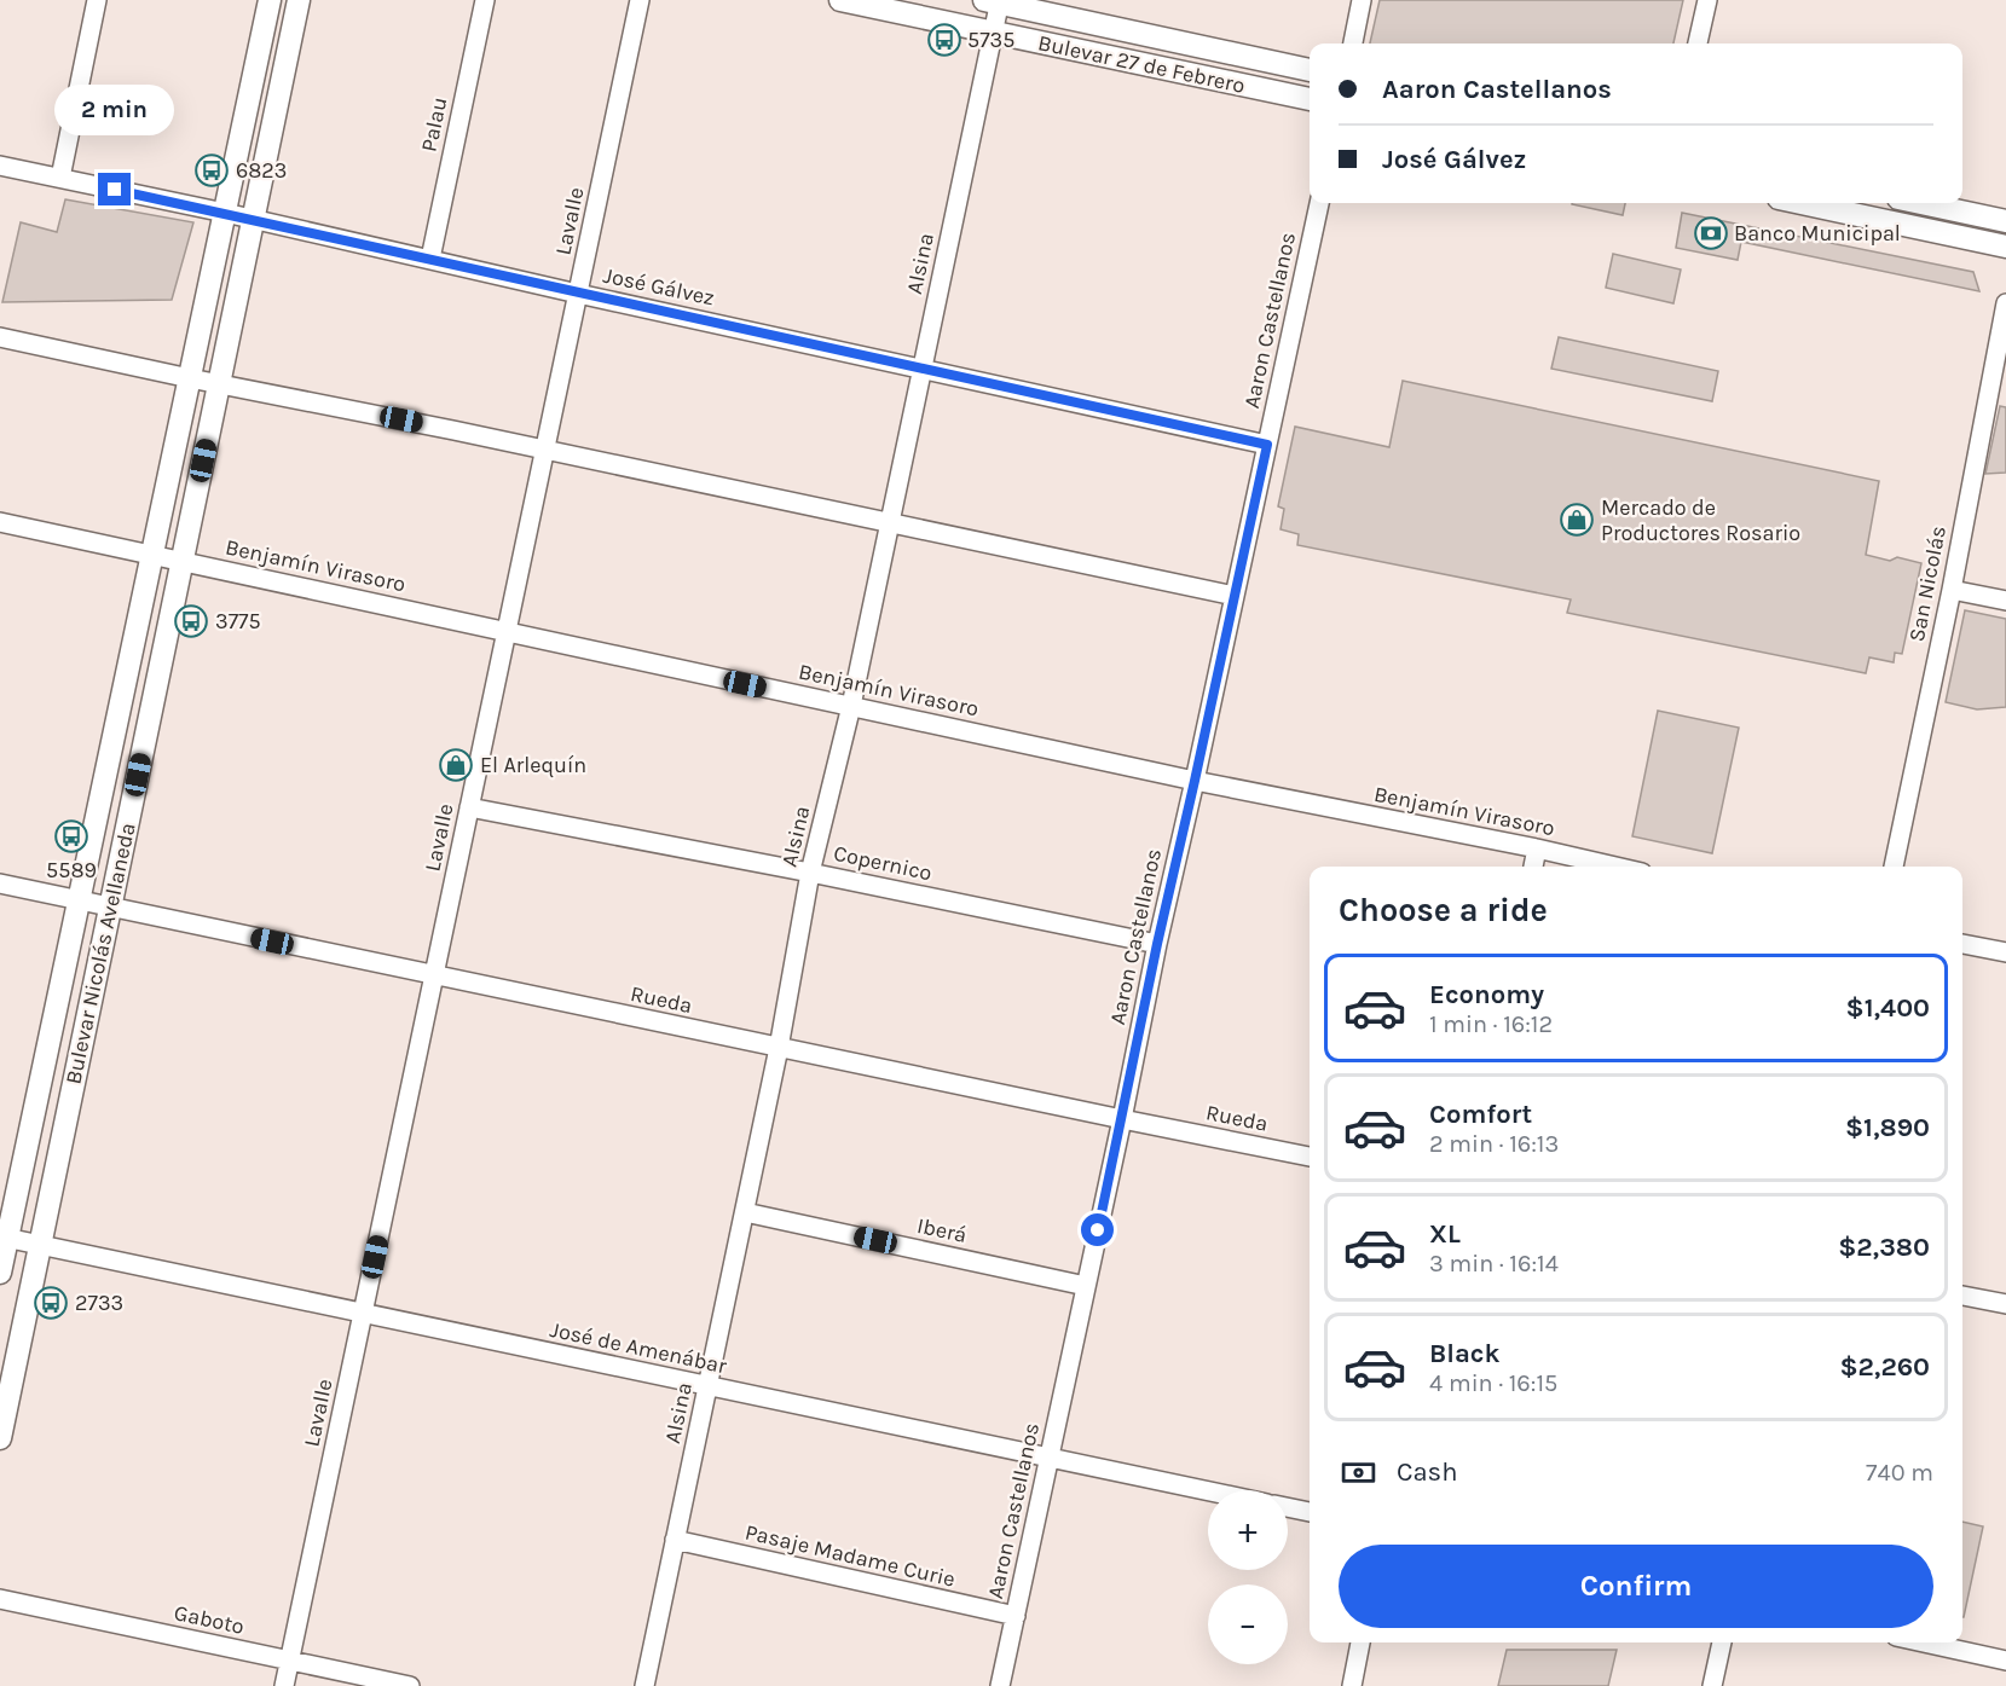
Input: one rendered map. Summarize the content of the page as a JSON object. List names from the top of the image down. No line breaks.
{"streets":{"main road":["Bulevar 27 de Febrero","Bulevar Nicolás Avellaneda"],"street":["Palau","Lavalle","Alsina","José Gálvez","Aaron Castellanos","Benjamín Virasoro","San Nicolás","Copernico","Rueda","Iberá","José de Amenábar","Pasaje Madame Curie","Gaboto"]},"crossings":[["Bulevar 27 de Febrero","Alsina"],["Palau","José Gálvez"],["Lavalle","José Gálvez"],["Lavalle","Benjamín Virasoro"],["Lavalle","Copernico"],["Lavalle","Rueda"],["Lavalle","José de Amenábar"],["Lavalle","Gaboto"],["Alsina","José Gálvez"],["Alsina","Benjamín Virasoro"],["Alsina","Copernico"],["Alsina","Rueda"],["Alsina","Iberá"],["Alsina","José de Amenábar"],["Alsina","Pasaje Madame Curie"],["José Gálvez","Aaron Castellanos"],["José Gálvez","Bulevar Nicolás Avellaneda"],["Aaron Castellanos","Benjamín Virasoro"],["Aaron Castellanos","Copernico"],["Aaron Castellanos","Rueda"],["Aaron Castellanos","Iberá"],["Aaron Castellanos","José de Amenábar"],["Aaron Castellanos","Pasaje Madame Curie"],["Benjamín Virasoro","Bulevar Nicolás Avellaneda"],["Bulevar Nicolás Avellaneda","Rueda"],["Bulevar Nicolás Avellaneda","José de Amenábar"]],"places":{"bus stop":["5735","6823","3775","5589","2733"],"bank":["Banco Municipal"],"shop":["Mercado de Productores Rosario","El Arlequín"]},"page":{"banner":["Aaron Castellanos","José Gálvez"],"bubble":"2 min","heading":"Choose a ride","list":[{"name":"Economy","note":"1 min · 16:12","value":"$1,400"},{"name":"Comfort","note":"2 min · 16:13","value":"$1,890"},{"name":"XL","note":"3 min · 16:14","value":"$2,380"},{"name":"Black","note":"4 min · 16:15","value":"$2,260"}],"pay":["Cash","740 m"],"map_buttons":["+","−"],"buttons":"Confirm"}}
